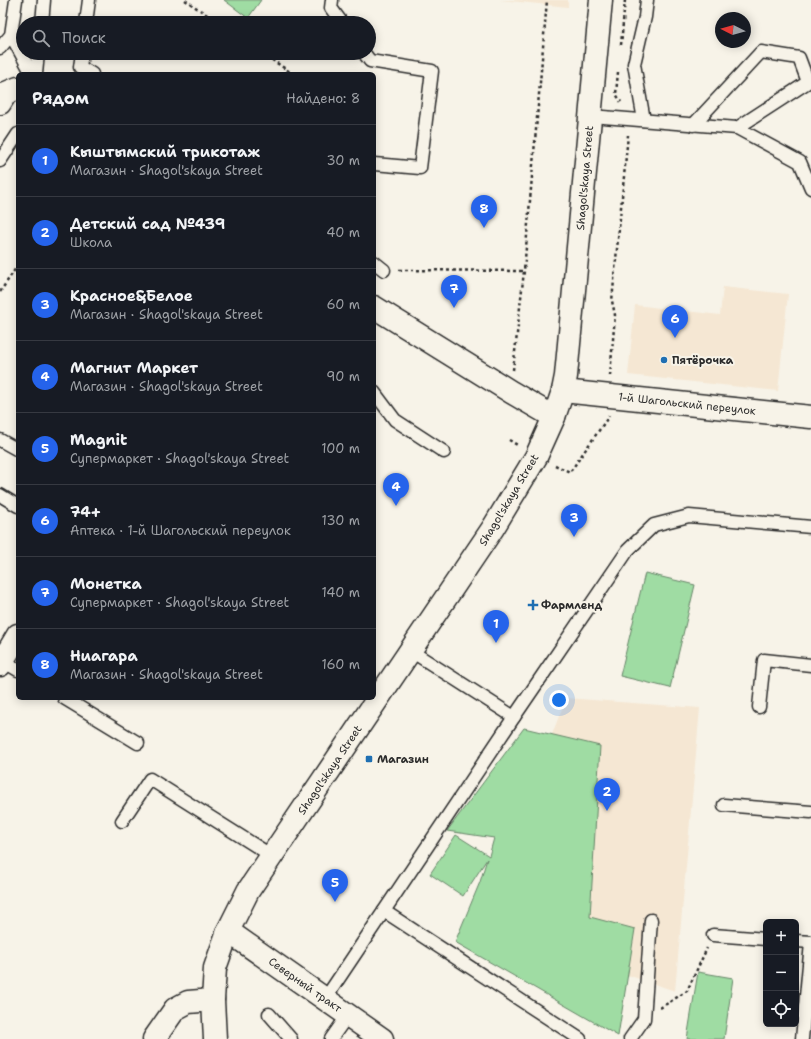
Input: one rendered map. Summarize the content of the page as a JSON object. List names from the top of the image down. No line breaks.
{"streets":{"main road":["Shagol'skaya Street","1-й Шагольский переулок","Северный тракт"]},"crossings":[["Shagol'skaya Street","1-й Шагольский переулок"],["Shagol'skaya Street","Северный тракт"]],"places":{"other":["Пятёрочка"],"health":["Фармленд"],"transit":["Магазин"]},"north":"left","page":{"search":"Поиск","heading":["Рядом","Найдено: 8"],"list":[{"mark":"1","name":"Кыштымский трикотаж","note":"Магазин · Shagol'skaya Street","value":"30 m"},{"mark":"2","name":"Детский сад №439","note":"Школа","value":"40 m"},{"mark":"3","name":"Красное&Белое","note":"Магазин · Shagol'skaya Street","value":"60 m"},{"mark":"4","name":"Магнит Маркет","note":"Магазин · Shagol'skaya Street","value":"90 m"},{"mark":"5","name":"Magnit","note":"Супермаркет · Shagol'skaya Street","value":"100 m"},{"mark":"6","name":"74+","note":"Аптека · 1-й Шагольский переулок","value":"130 m"},{"mark":"7","name":"Монетка","note":"Супермаркет · Shagol'skaya Street","value":"140 m"},{"mark":"8","name":"Ниагара","note":"Магазин · Shagol'skaya Street","value":"160 m"}],"pins":["8","7","6","4","3","1","2","5"],"map_buttons":["+","−"]}}
